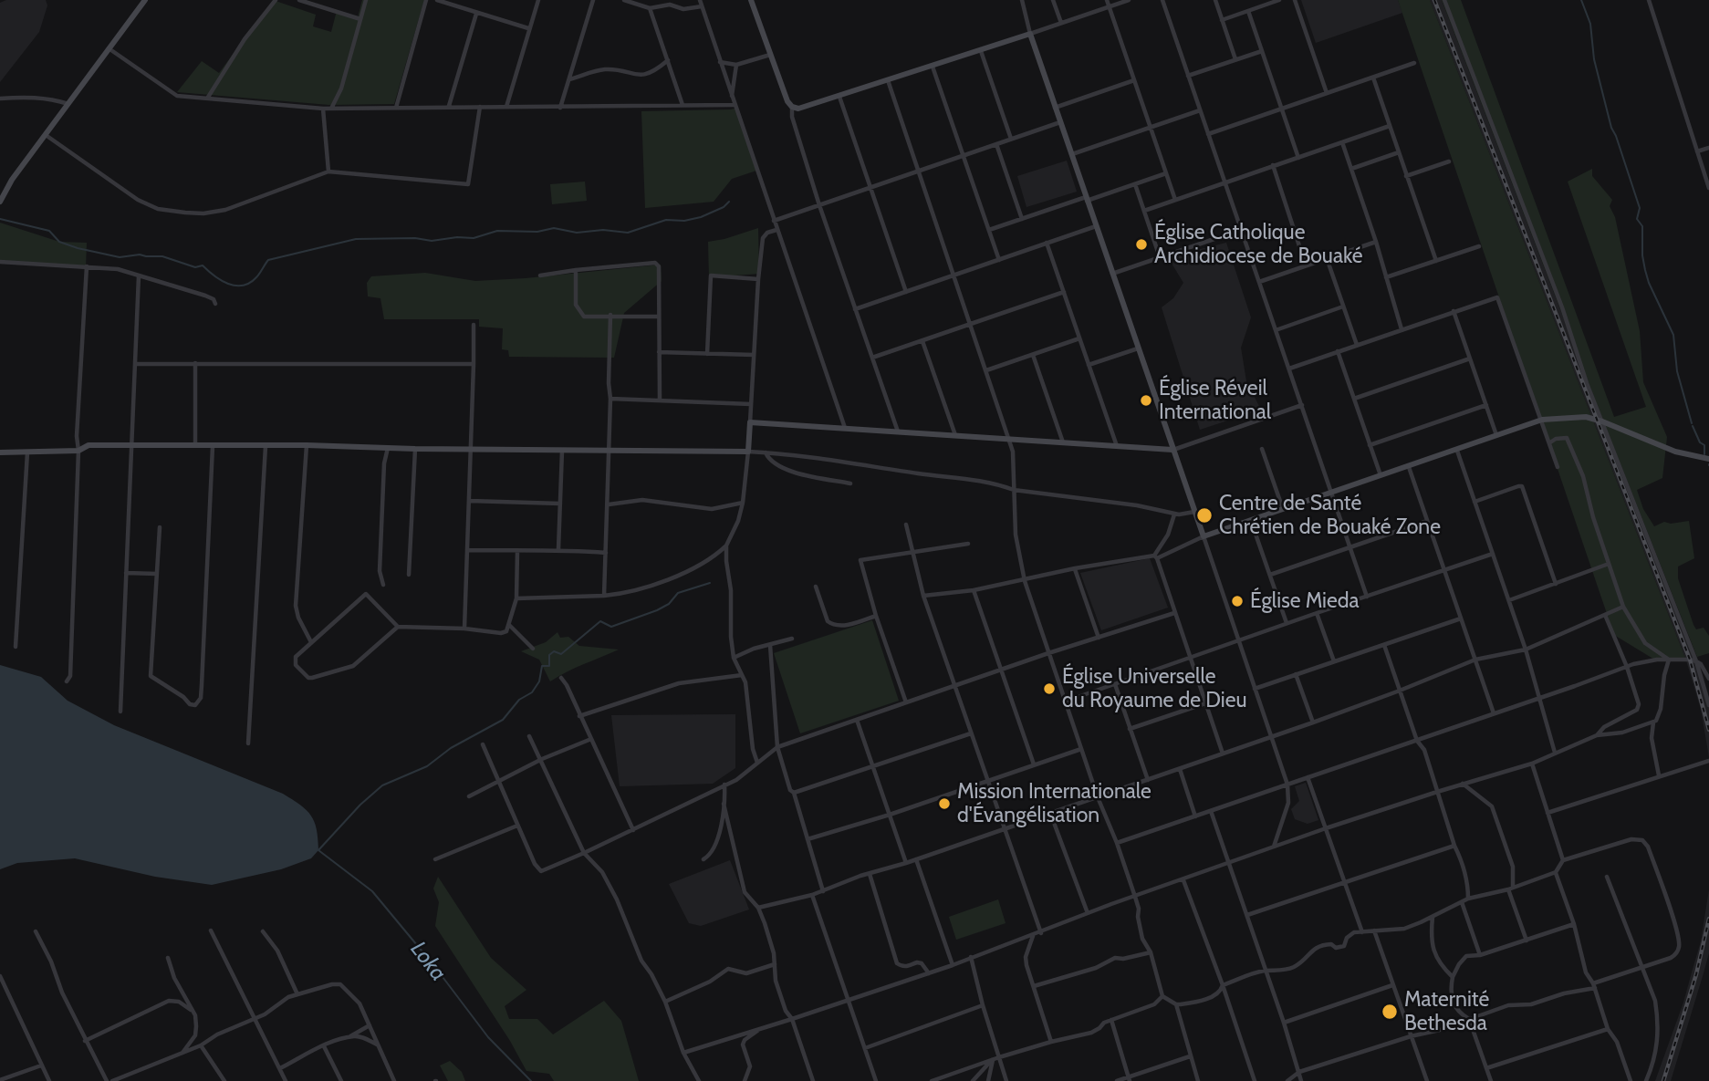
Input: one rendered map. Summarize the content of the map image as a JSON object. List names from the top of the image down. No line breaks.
{"water":["Loka"],"places":["Église Catholique Archidiocese de Bouaké","Église Réveil International","Centre de Santé Chrétien de Bouaké Zone","Église Mieda","Église Universelle du Royaume de Dieu","Mission Internationale d'Évangélisation","Maternité Bethesda"]}
